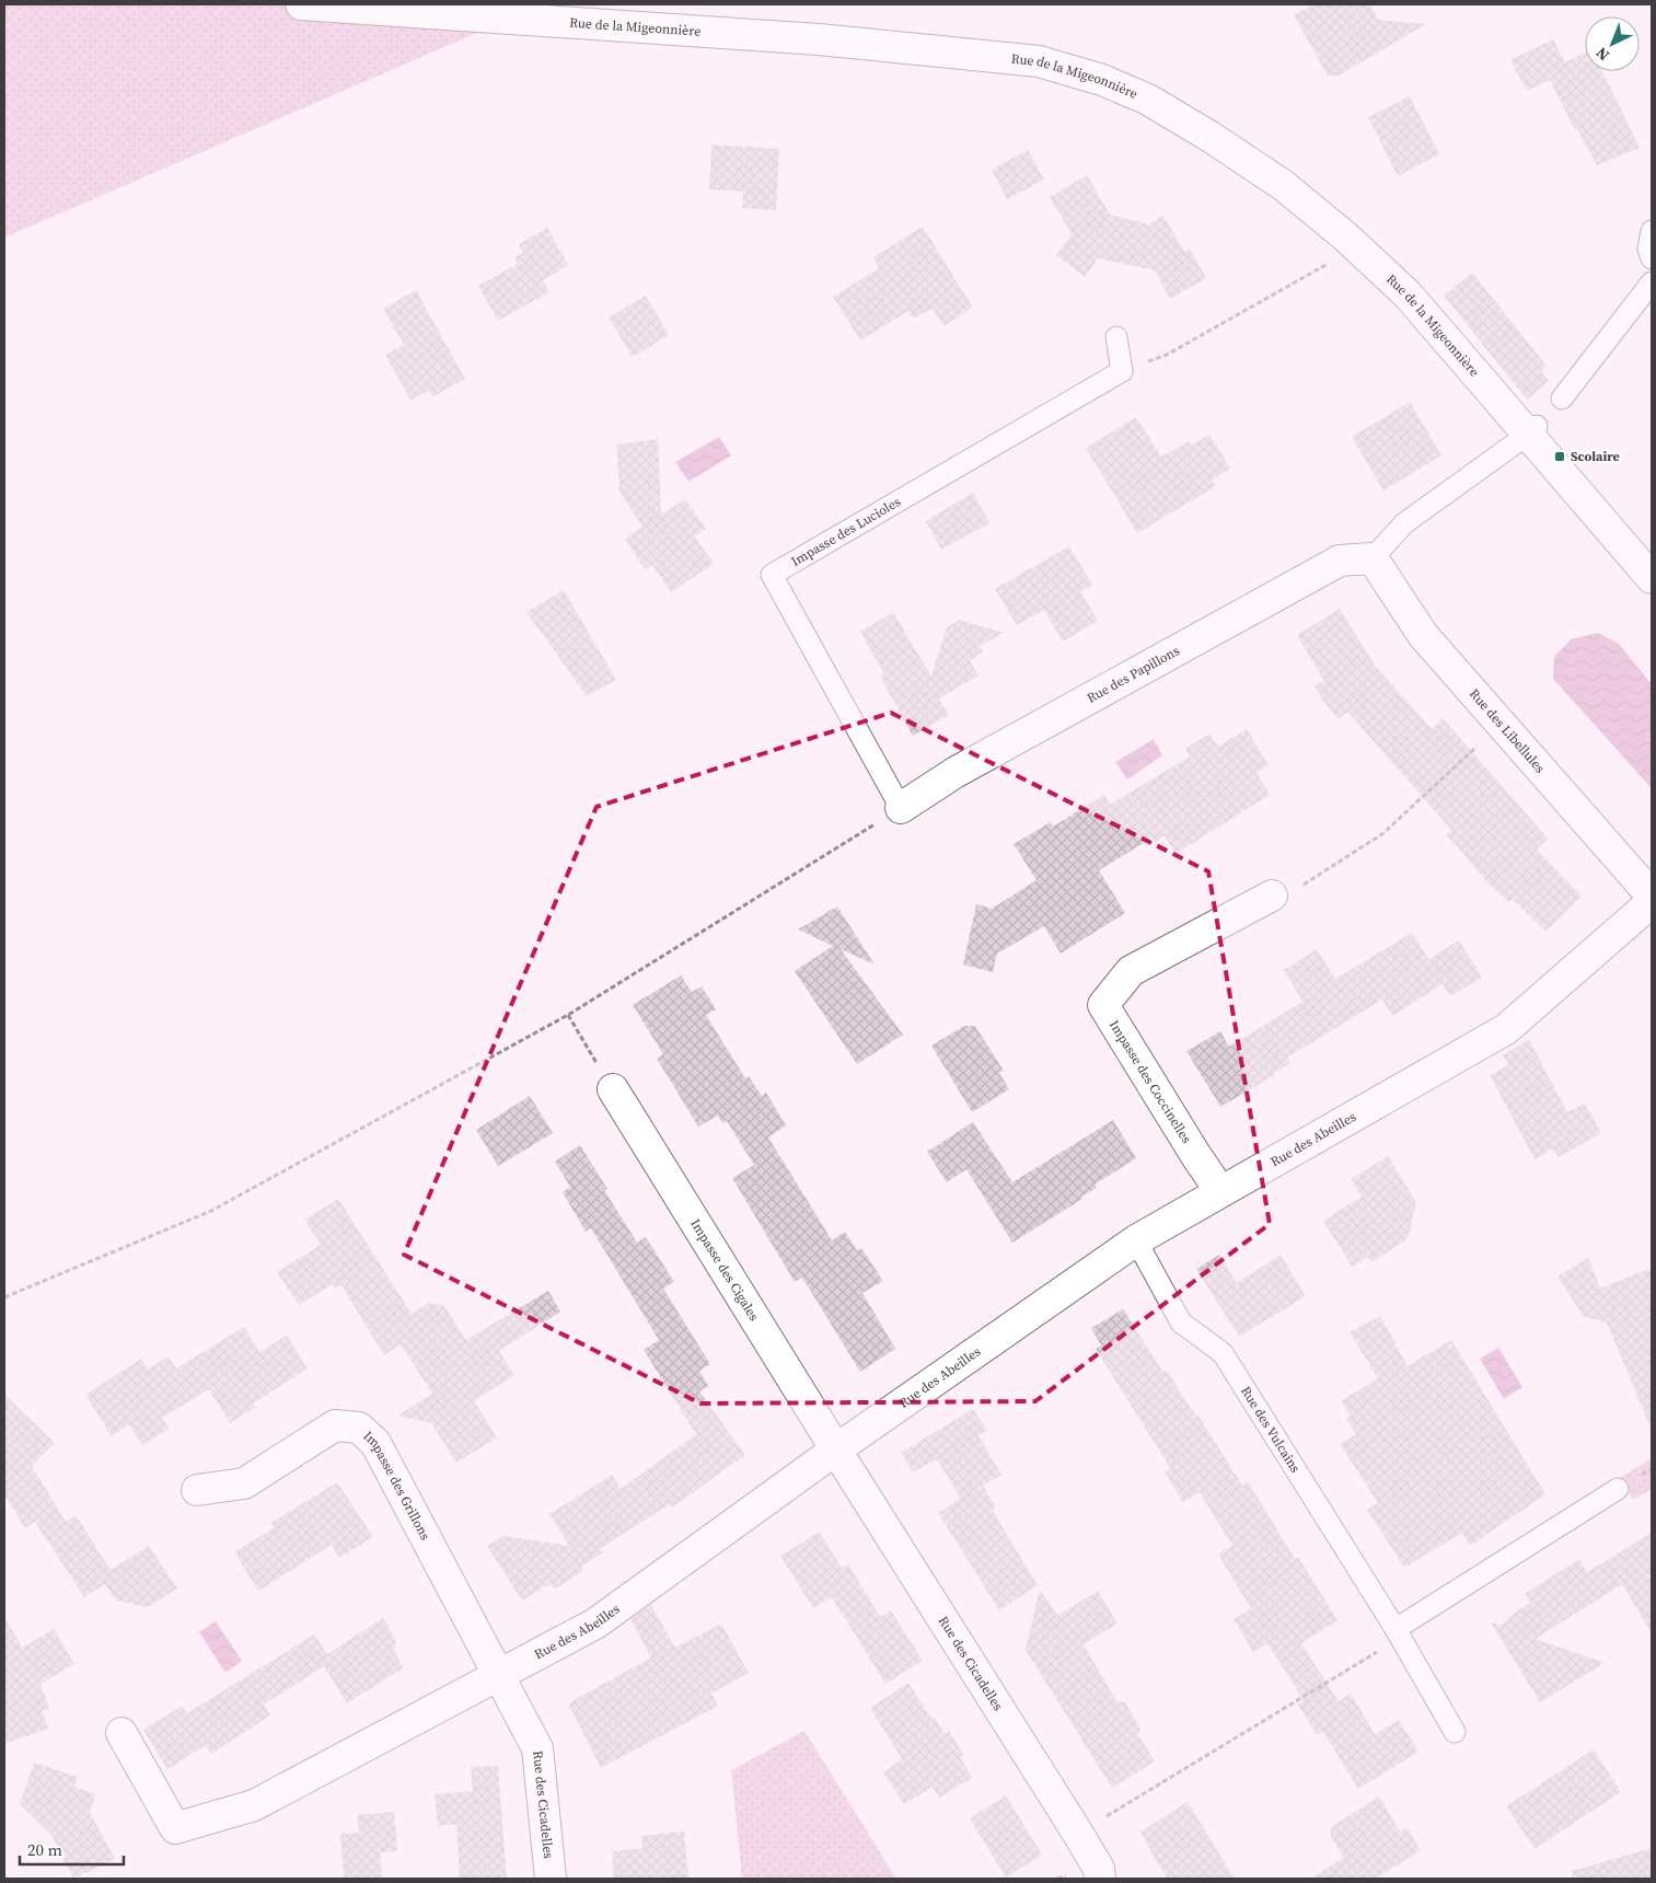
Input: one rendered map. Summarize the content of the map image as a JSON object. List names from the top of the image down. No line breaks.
{"streets":{"street":["Rue de la Migeonnière","Rue des Papillons","Rue des Libellules","Impasse des Coccinelles","Rue des Abeilles","Impasse des Cigales","Impasse des Grillons","Rue des Cicadelles"],"lane":["Impasse des Lucioles","Rue des Vulcains"]},"crossings":[["Impasse des Lucioles","Rue des Papillons"],["Rue des Papillons","Rue des Libellules"],["Impasse des Coccinelles","Rue des Abeilles"],["Rue des Abeilles","Impasse des Cigales"],["Rue des Abeilles","Rue des Vulcains"],["Rue des Abeilles","Impasse des Grillons"],["Rue des Abeilles","Rue des Cicadelles"],["Impasse des Cigales","Rue des Cicadelles"],["Impasse des Grillons","Rue des Cicadelles"]],"places":{"transit":["Scolaire"]},"scale_bar":"20 m","north":"bottom left"}
